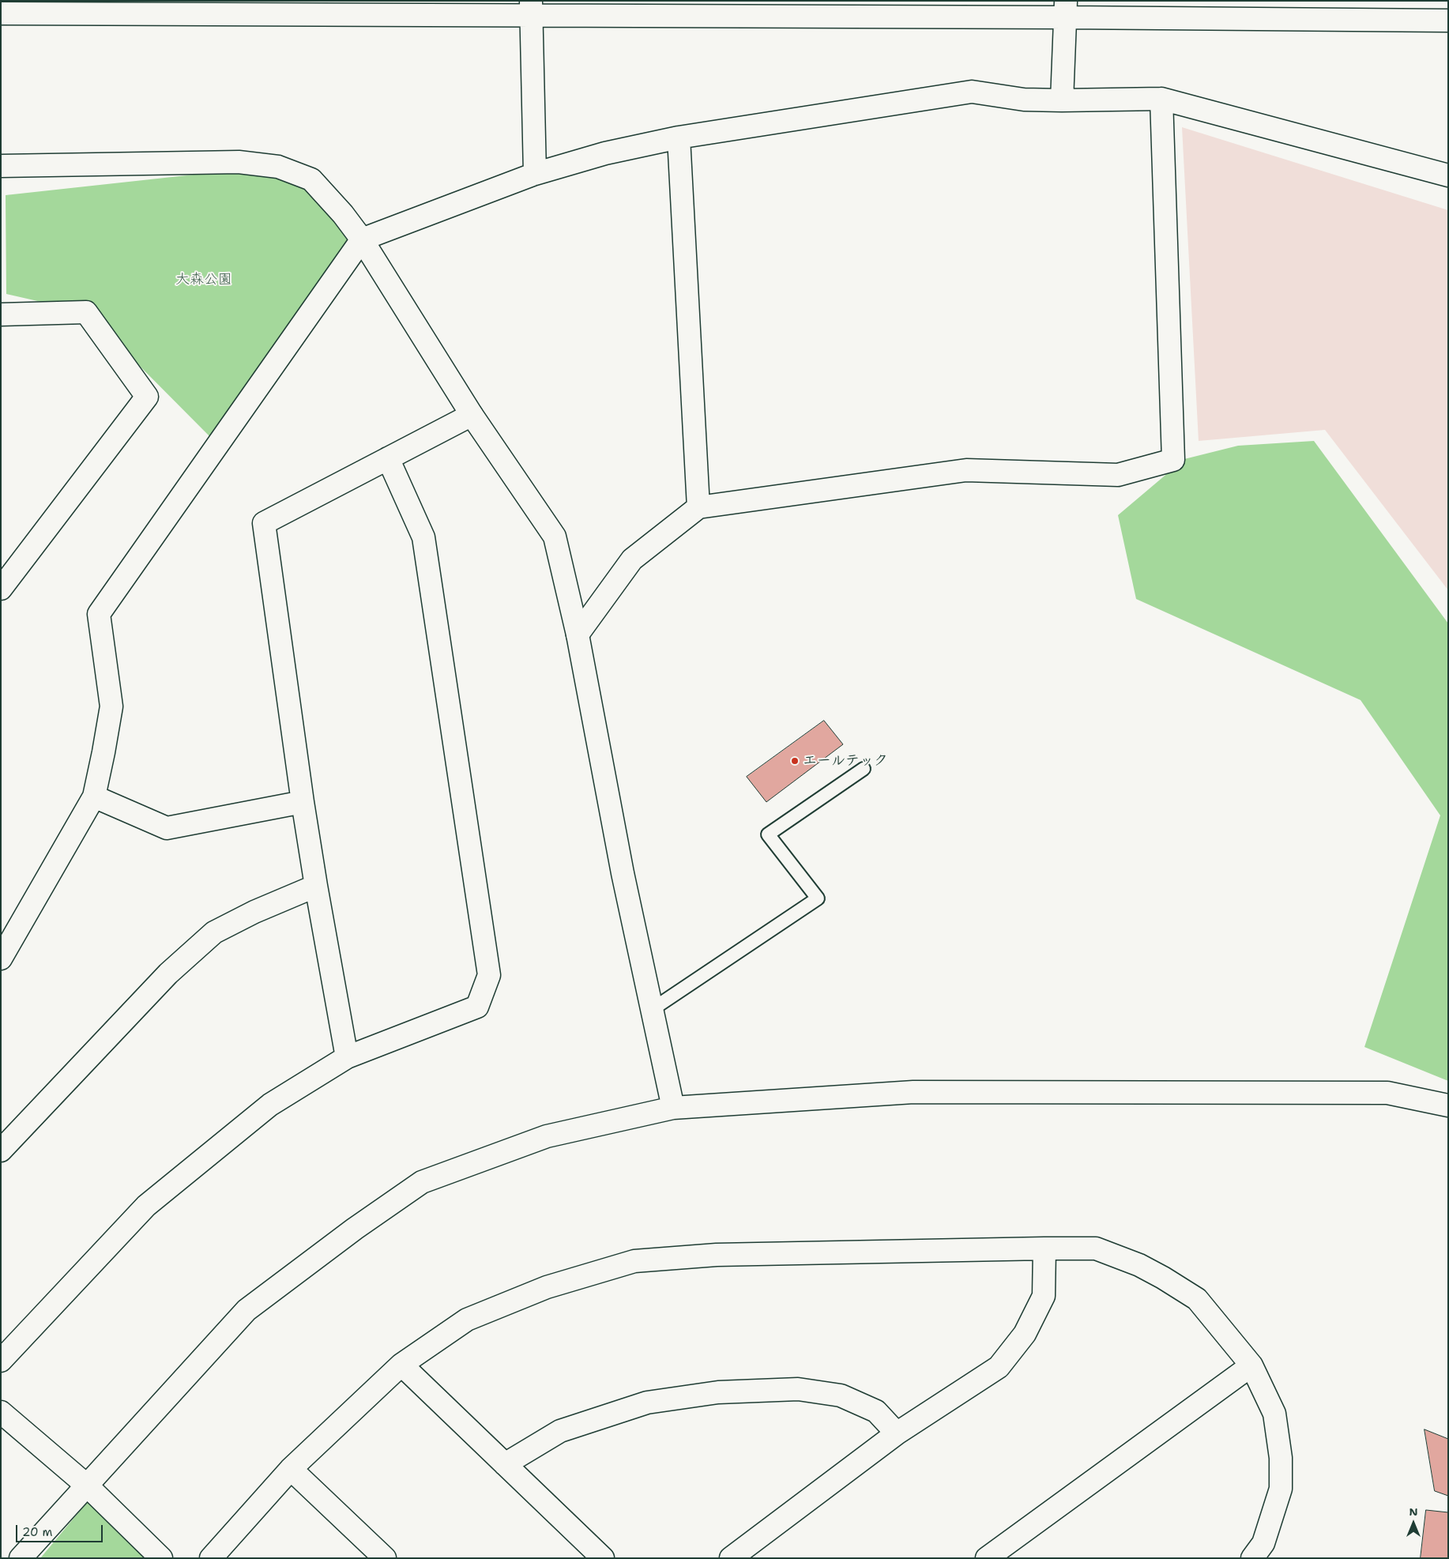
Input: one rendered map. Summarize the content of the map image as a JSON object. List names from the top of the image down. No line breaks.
{"parks":["大森公園"],"places":["エールテック"],"scale_bar":"20 m","north":"top"}
